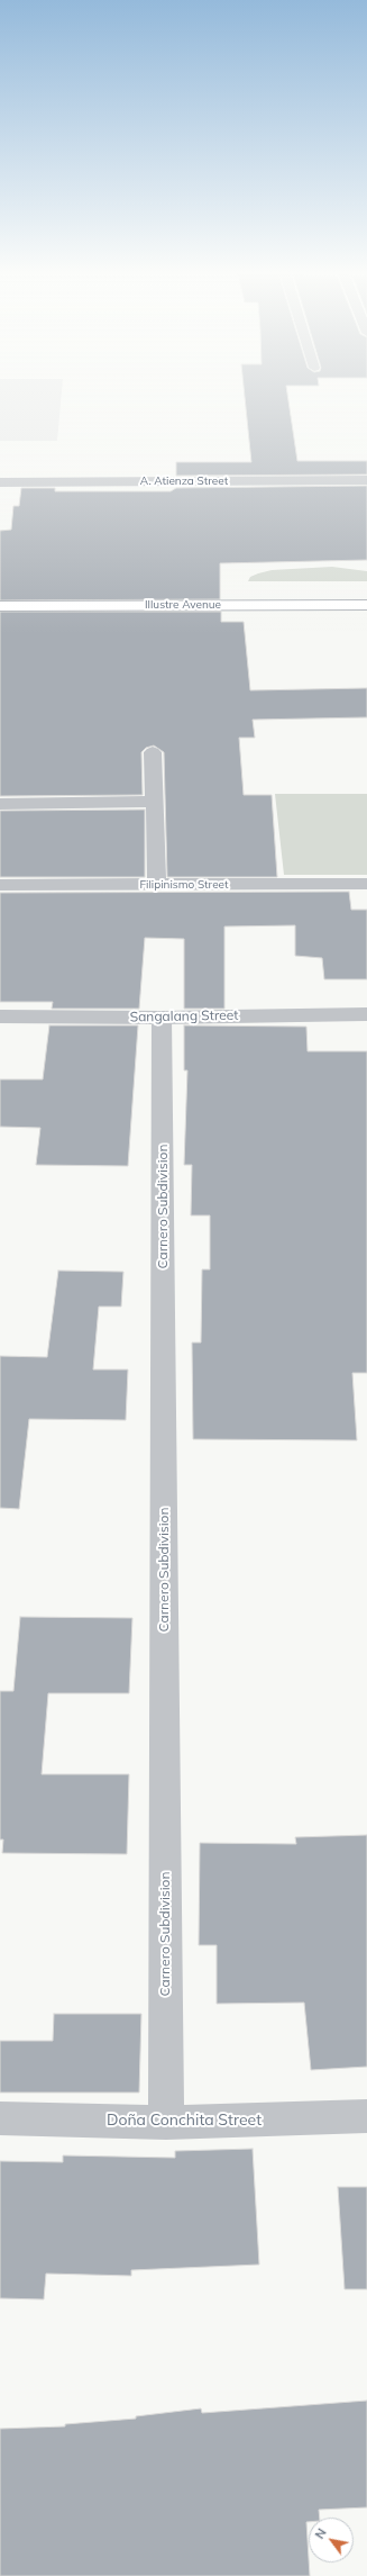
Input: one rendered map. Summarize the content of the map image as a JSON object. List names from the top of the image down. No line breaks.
{"streets":{"main road":["Illustre Avenue"],"street":["A. Atienza Street","Filipinismo Street","Sangalang Street","Carnero Subdivision","Doña Conchita Street"]},"crossings":[["Sangalang Street","Carnero Subdivision"],["Carnero Subdivision","Doña Conchita Street"]],"north":"top left"}
